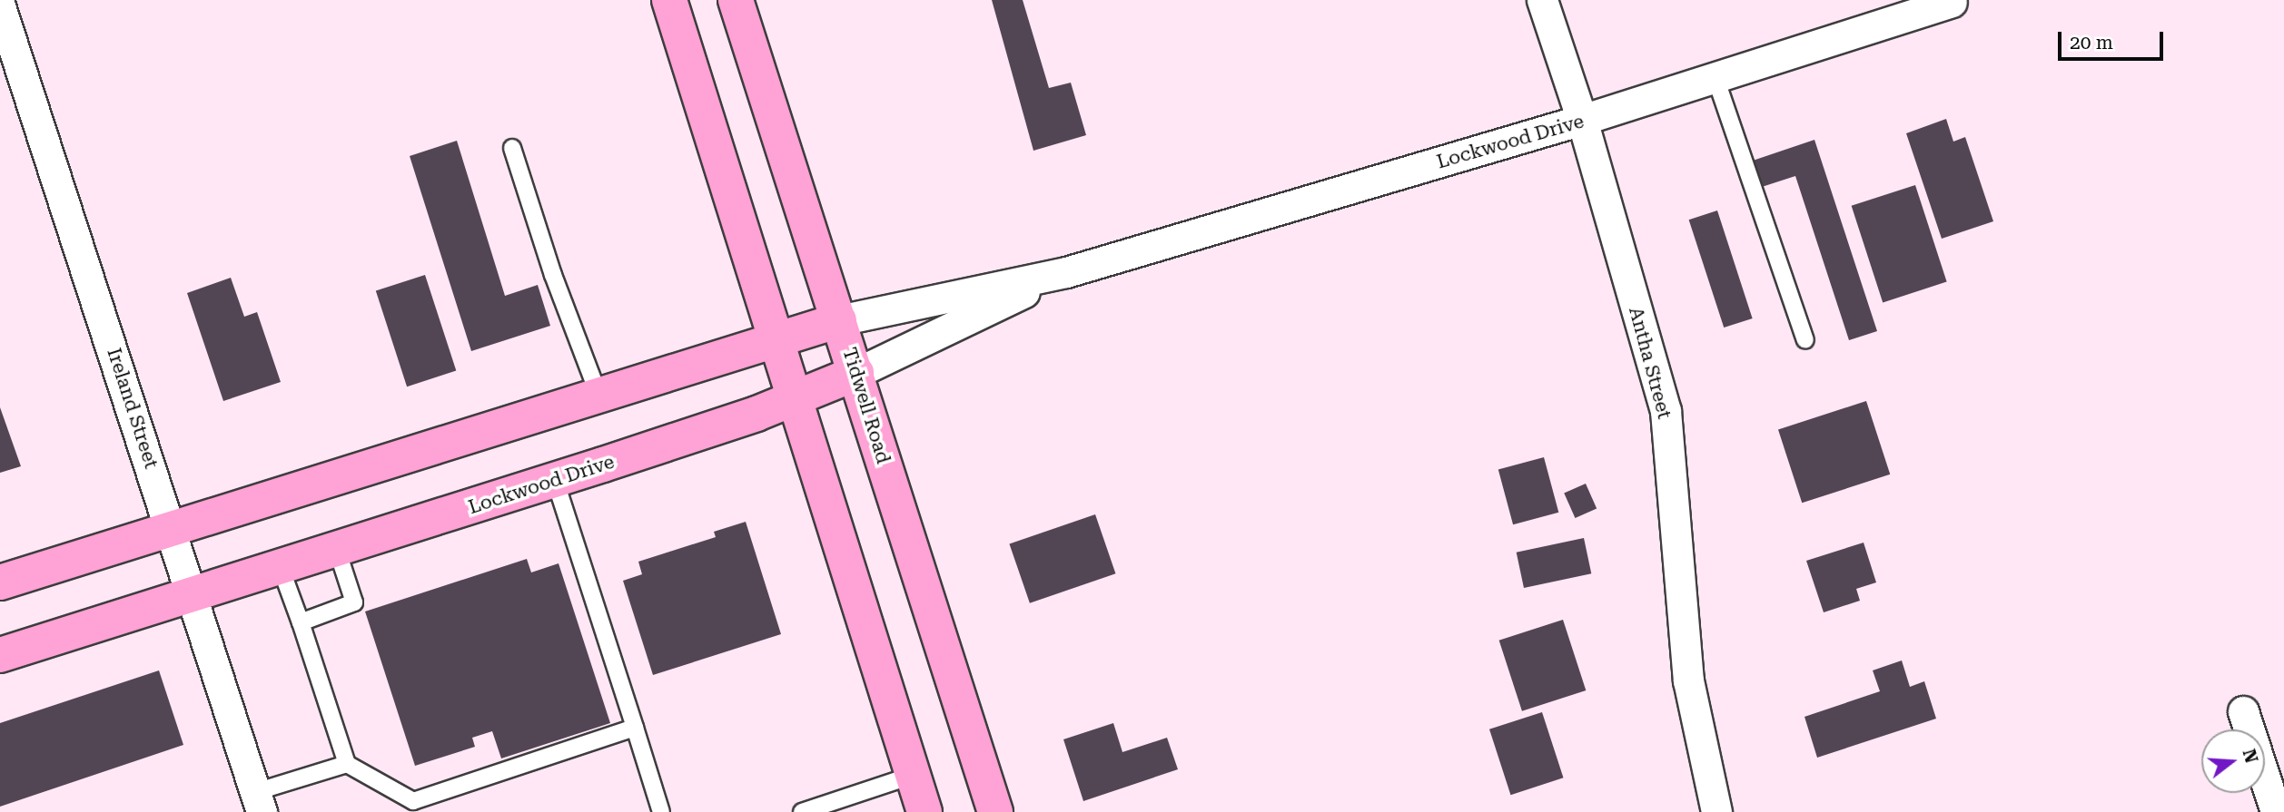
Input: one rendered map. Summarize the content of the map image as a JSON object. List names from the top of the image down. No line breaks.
{"streets":{"main road":["Lockwood Drive","Tidwell Road"],"street":["Antha Street","Ireland Street"]},"crossings":[["Lockwood Drive","Antha Street"],["Lockwood Drive","Tidwell Road"],["Lockwood Drive","Ireland Street"]],"scale_bar":"20 m","north":"right"}
